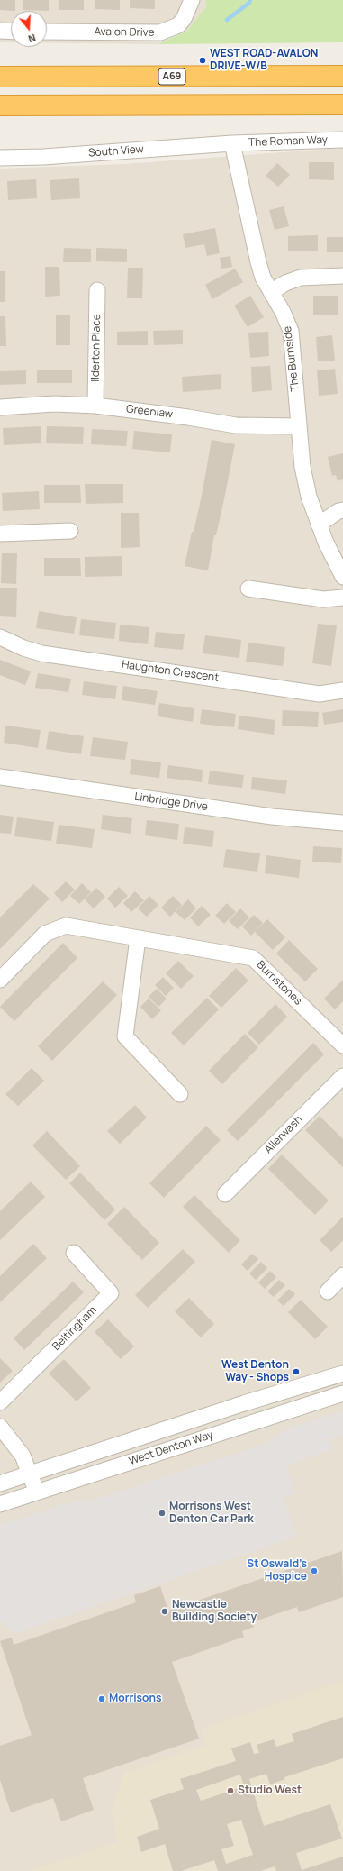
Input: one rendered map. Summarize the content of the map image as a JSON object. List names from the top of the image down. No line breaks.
{"streets":{"highway":["A69"],"street":["Avalon Drive","The Roman Way","South View","Ilderton Place","The Burnside","Greenlaw","Haughton Crescent","Linbridge Drive","Burnstones","Allerwash","Beltingham","West Denton Way"]},"crossings":[["The Roman Way","South View"],["The Roman Way","The Burnside"],["South View","The Burnside"],["Ilderton Place","Greenlaw"],["The Burnside","Greenlaw"]],"places":["WEST ROAD-AVALON DRIVE-W/B","West Denton Way - Shops","Morrisons West Denton Car Park","St Oswald’s Hospice","Newcastle Building Society","Morrisons","Studio West"],"north":"bottom"}
